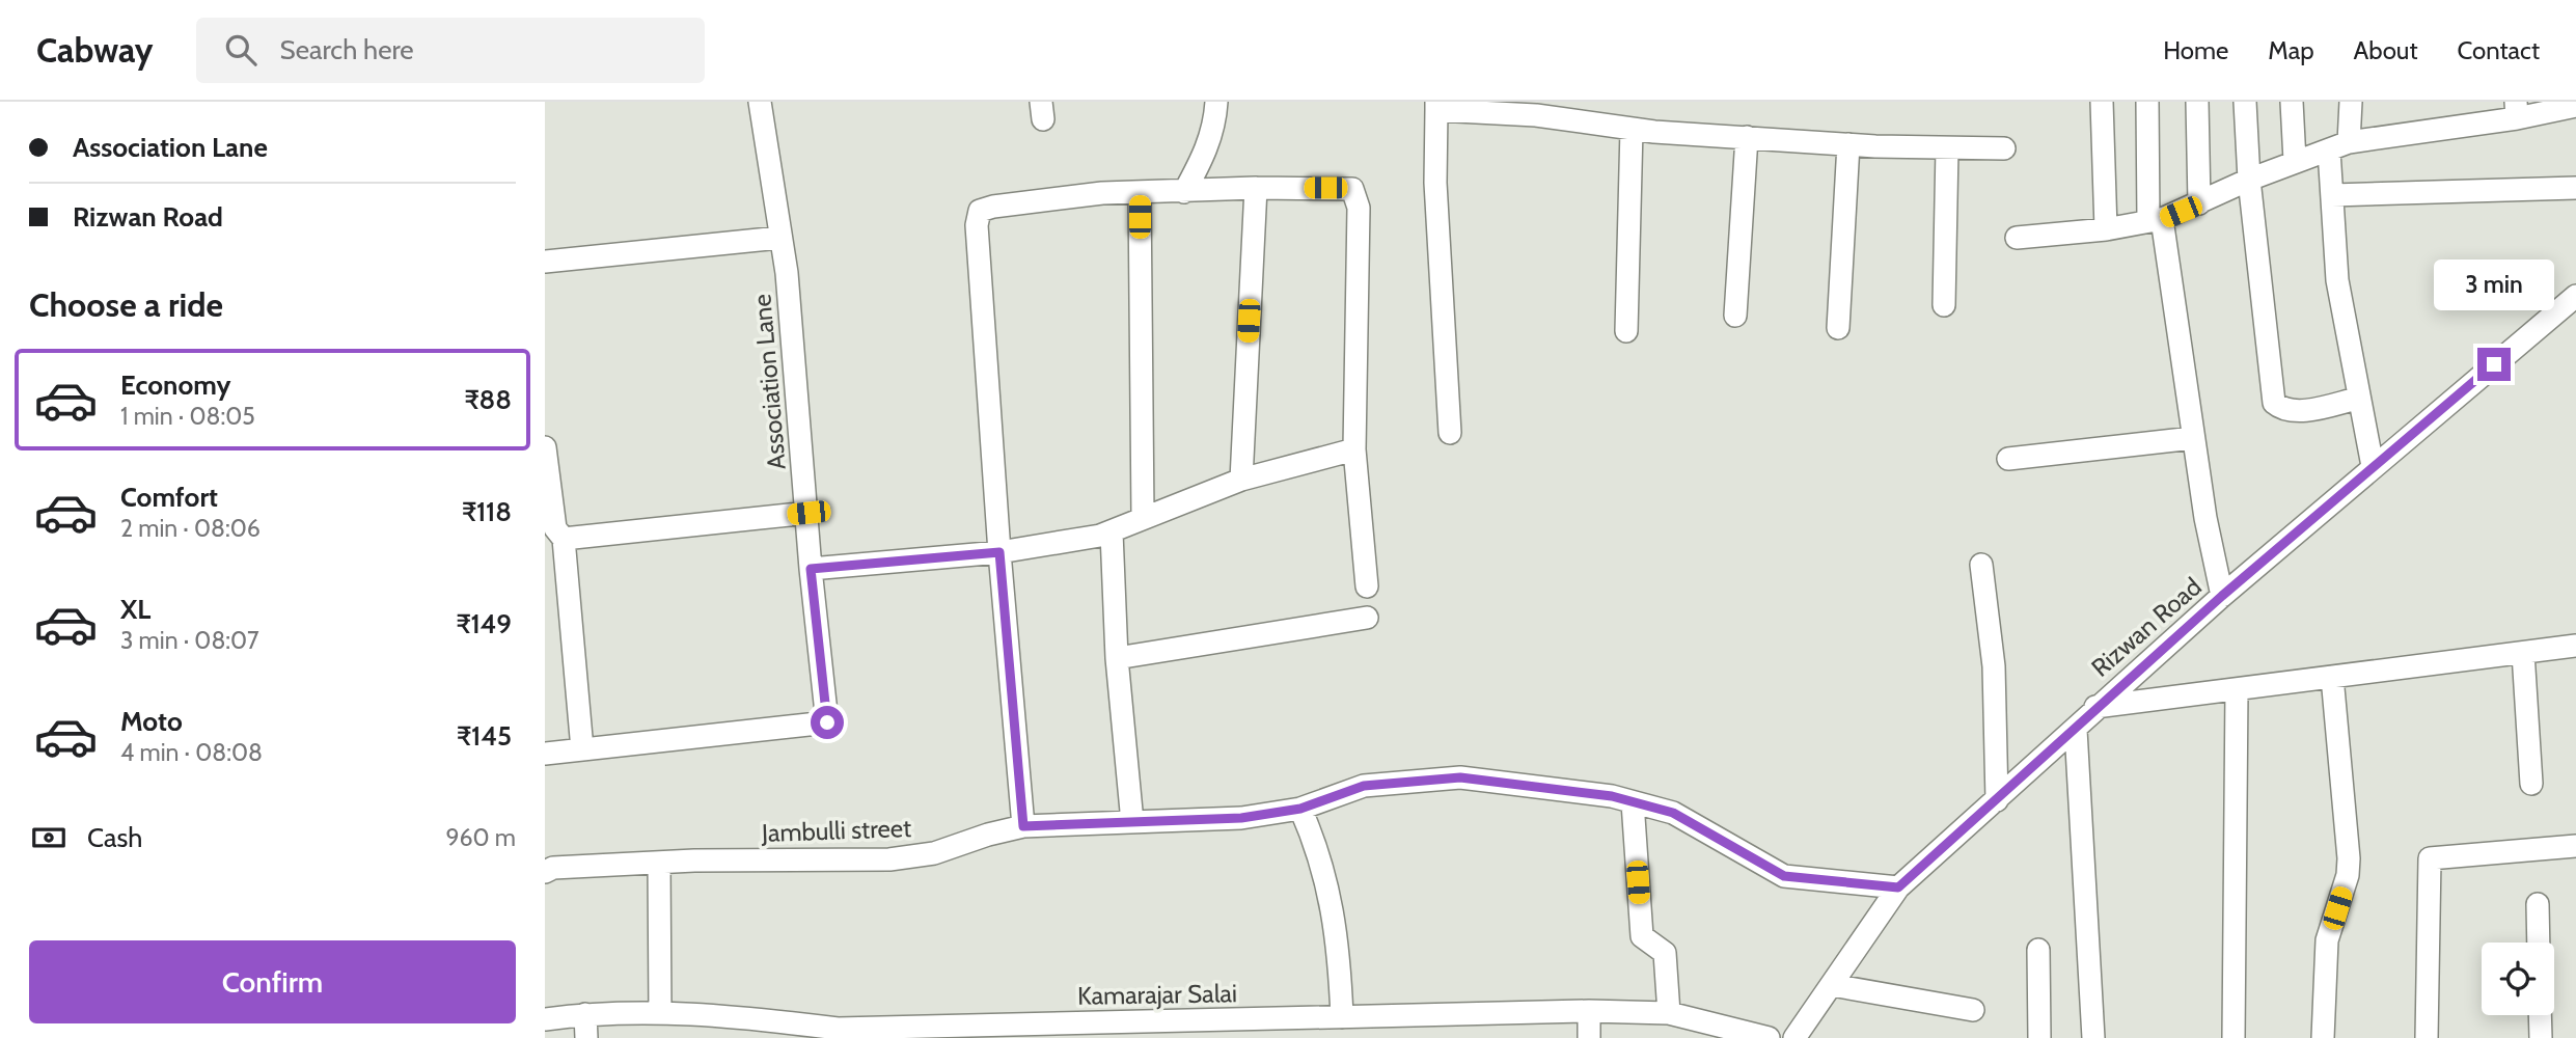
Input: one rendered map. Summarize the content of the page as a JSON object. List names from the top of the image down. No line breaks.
{"streets":{"street":["Association Lane","Rizwan Road","Jambulli street","Kamarajar Salai"]},"crossings":[["Rizwan Road","Jambulli street"]],"page":{"header":"Cabway","search":"Search here","nav":["Home","Map","About","Contact"],"banner":["Association Lane","Rizwan Road"],"bubble":"3 min","heading":"Choose a ride","list":[{"name":"Economy","note":"1 min · 08:05","value":"₹88"},{"name":"Comfort","note":"2 min · 08:06","value":"₹118"},{"name":"XL","note":"3 min · 08:07","value":"₹149"},{"name":"Moto","note":"4 min · 08:08","value":"₹145"}],"pay":["Cash","960 m"],"buttons":"Confirm"}}
